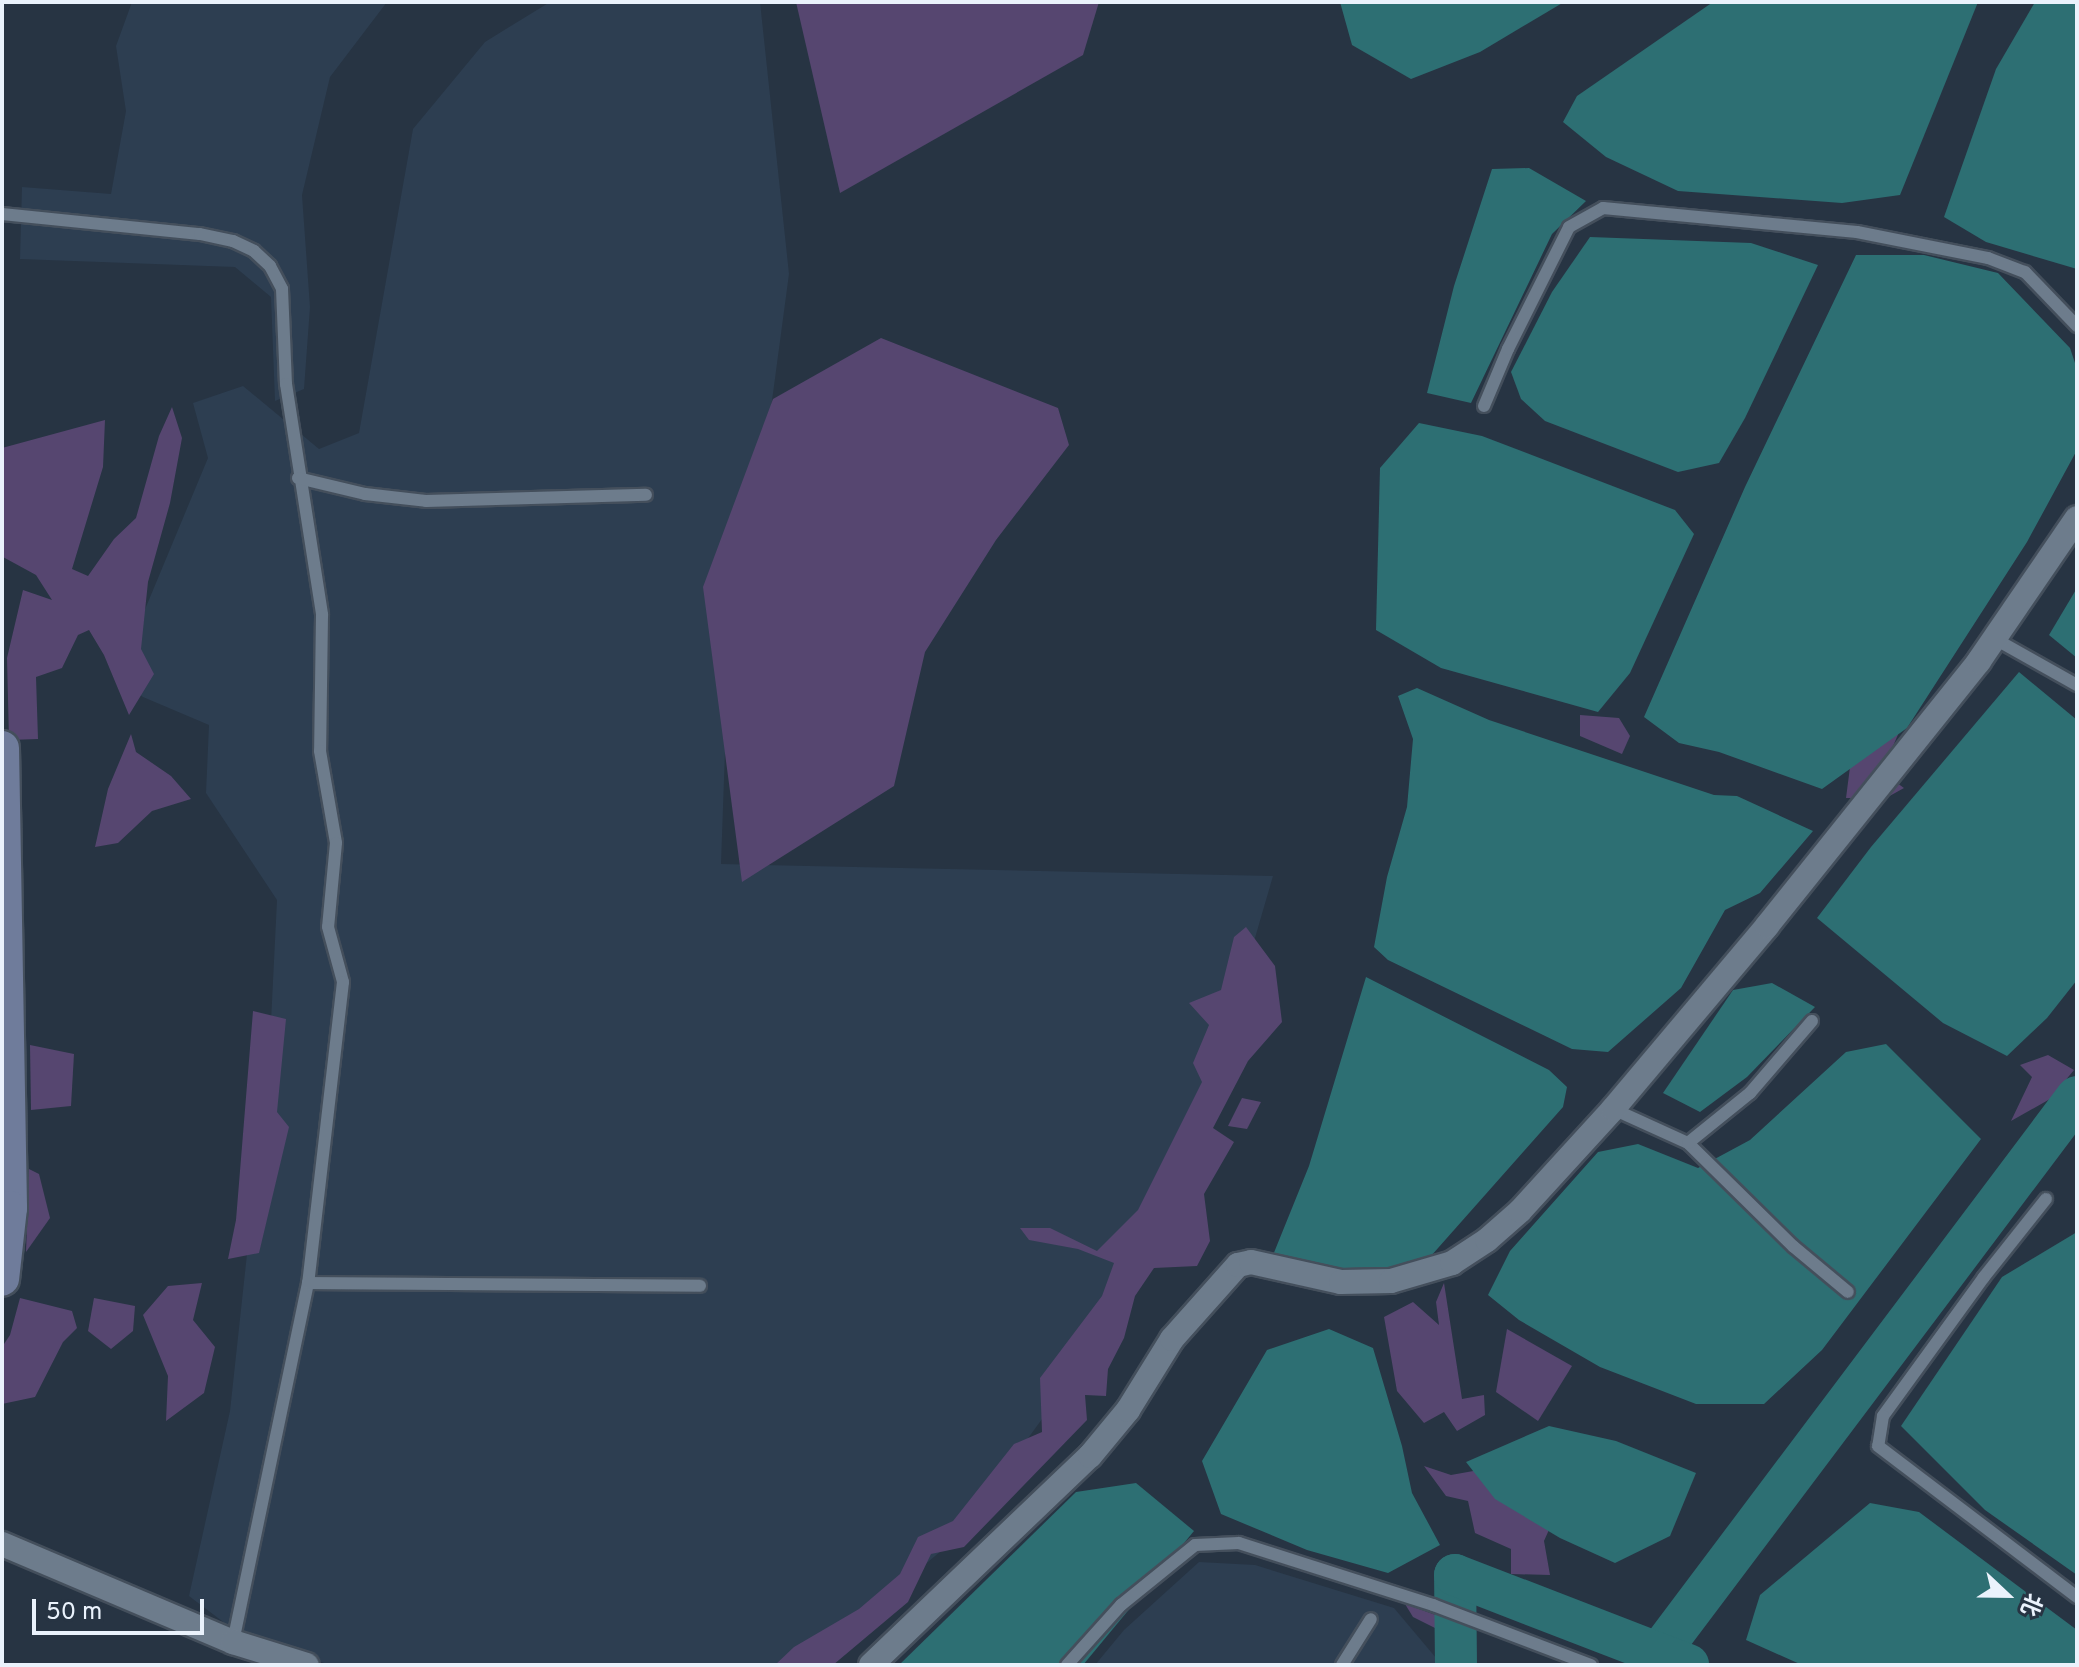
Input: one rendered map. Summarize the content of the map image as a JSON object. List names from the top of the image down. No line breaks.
{"scale_bar":"50 m","north":"right"}
